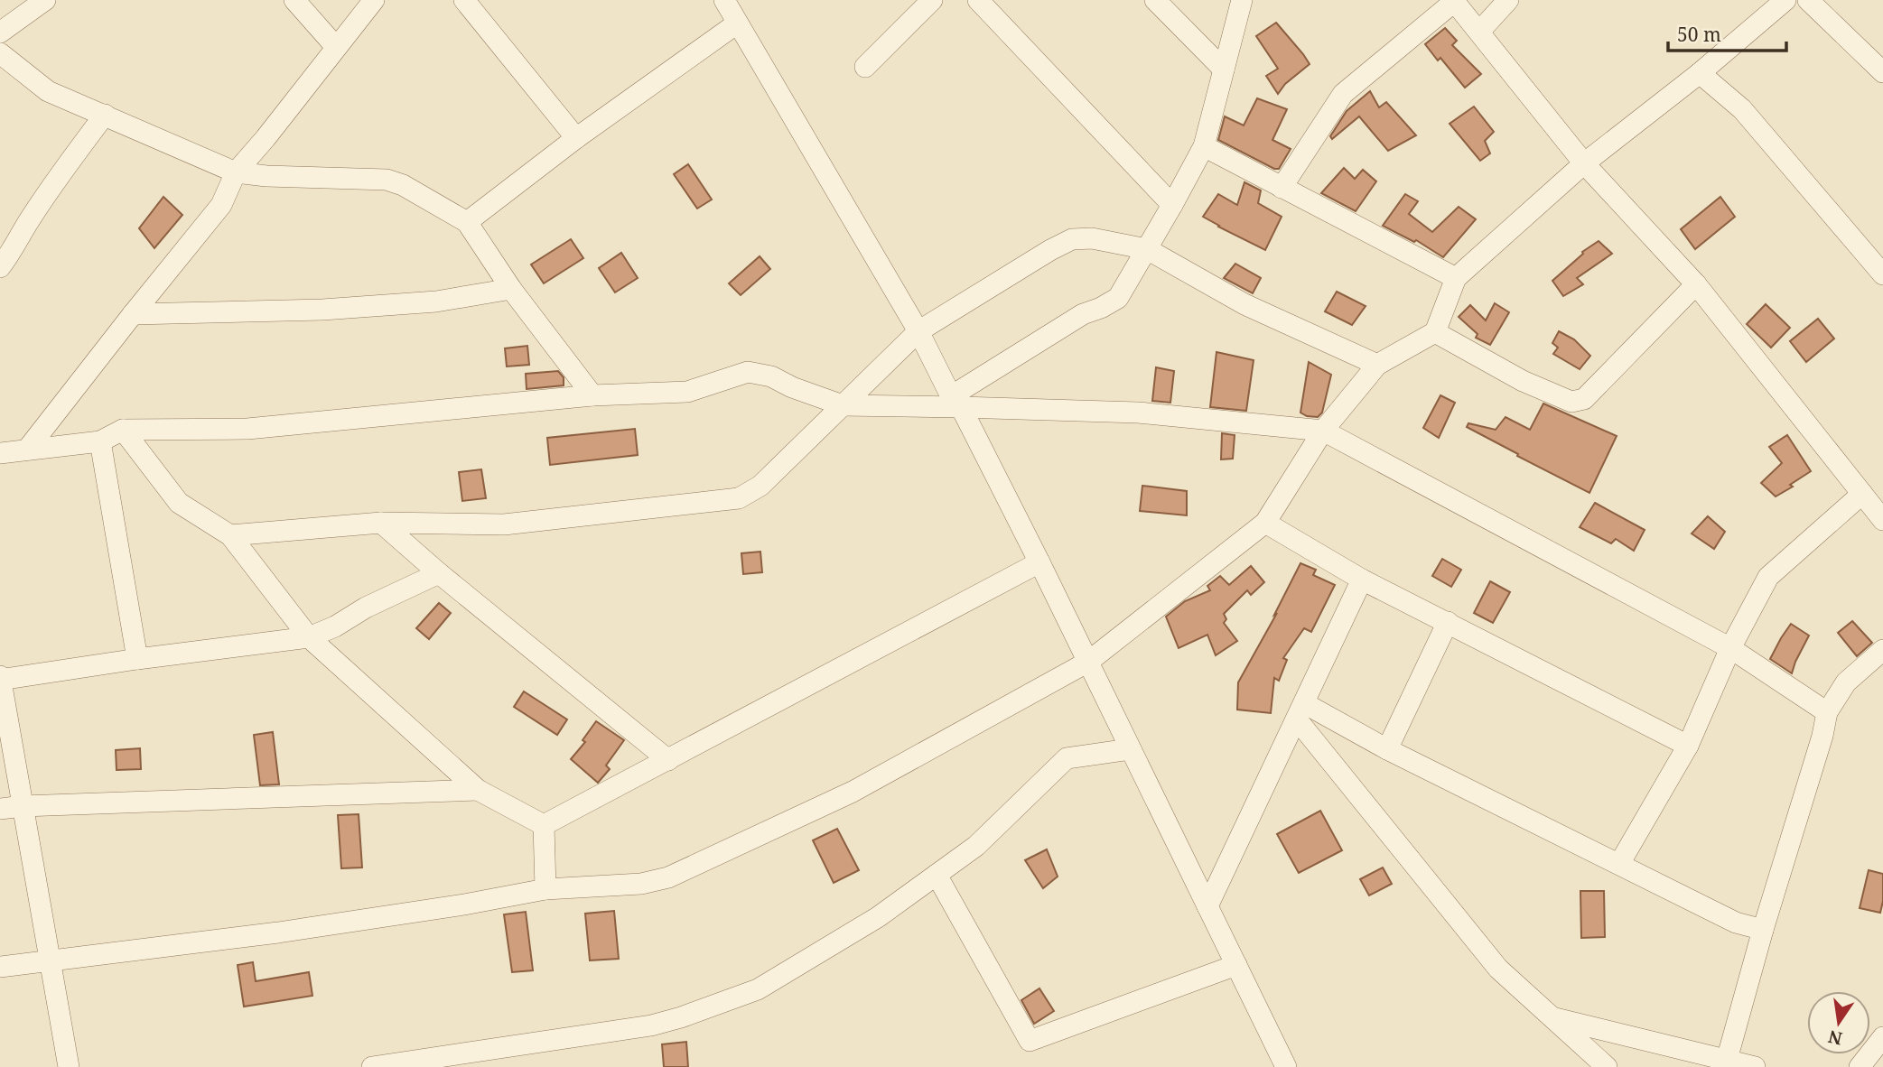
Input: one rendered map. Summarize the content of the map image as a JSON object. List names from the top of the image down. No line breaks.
{"scale_bar":"50 m","north":"bottom"}
